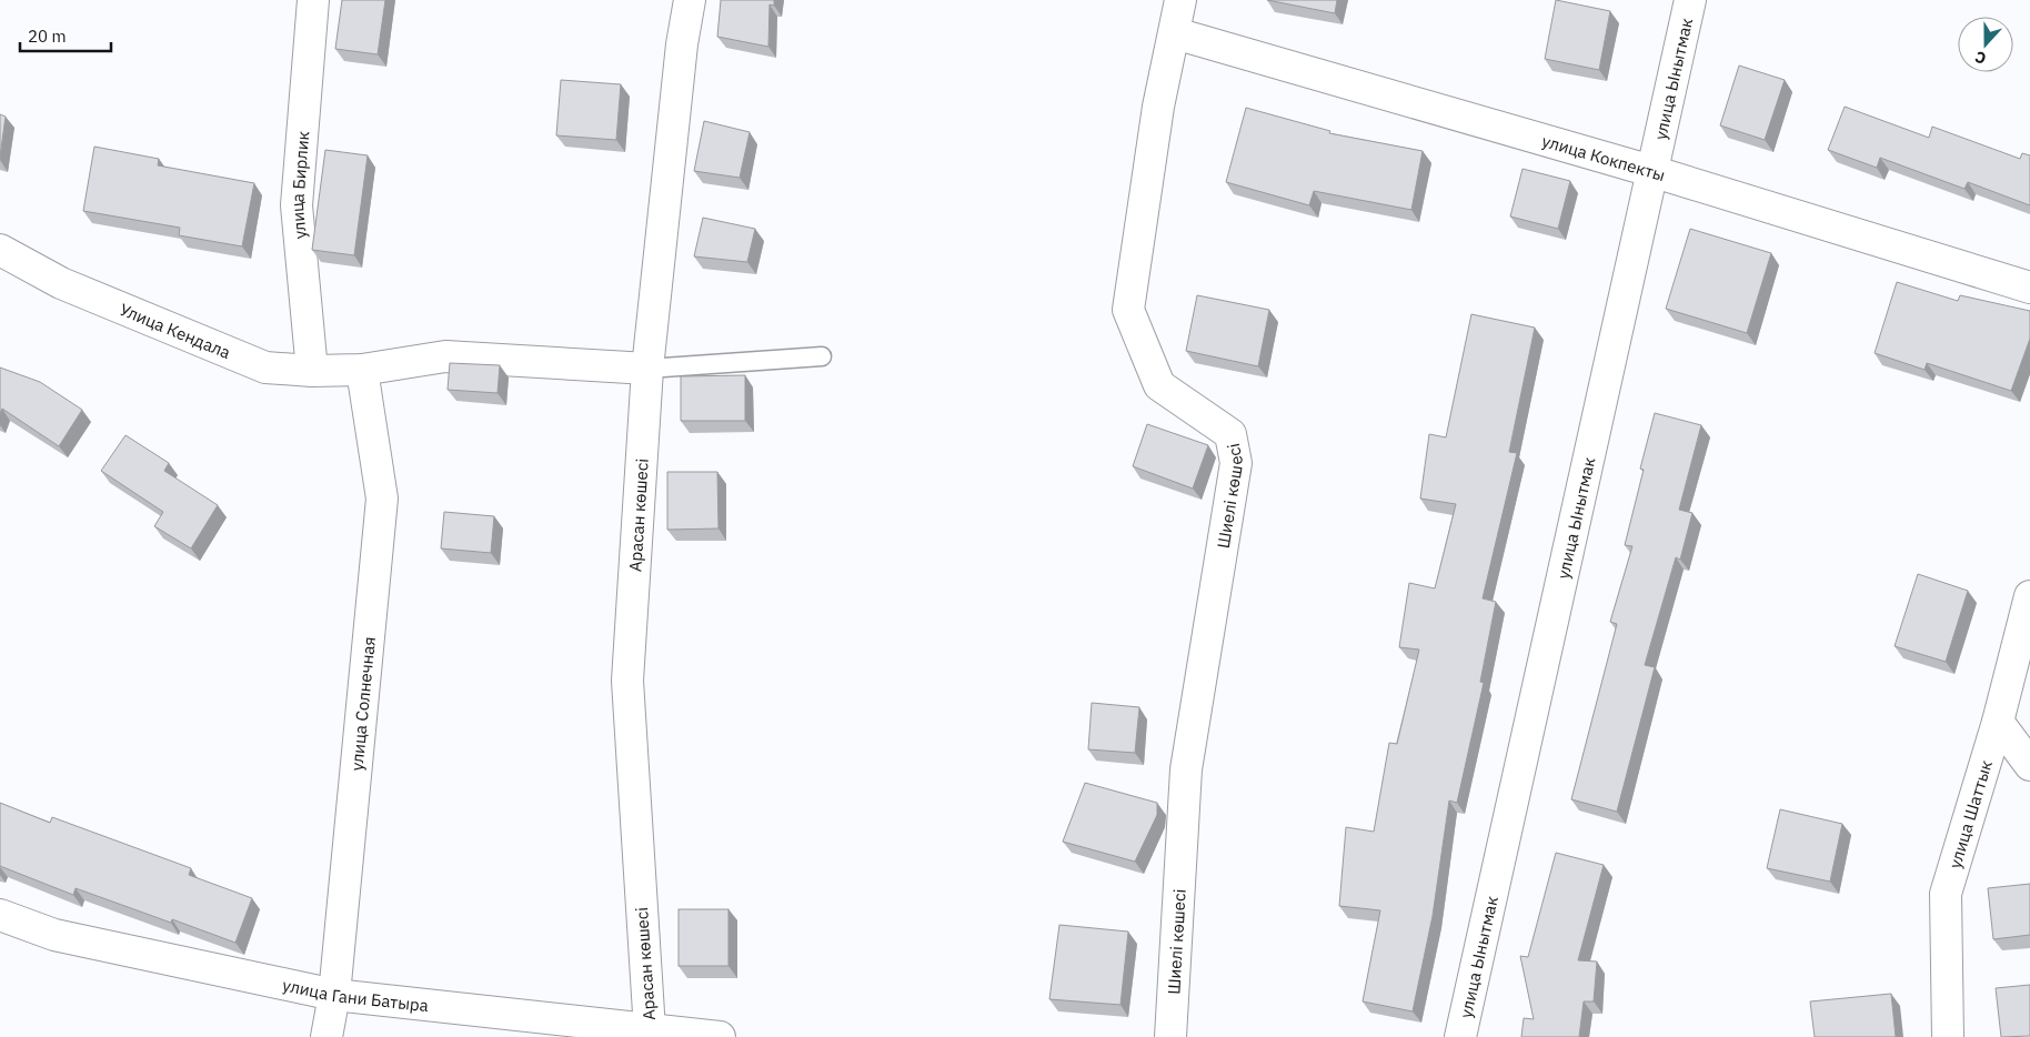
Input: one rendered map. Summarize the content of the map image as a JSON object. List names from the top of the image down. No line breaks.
{"streets":{"street":["улица Ынытмак","улица Кокпекты","улица Бирлик","Улица Кендала","Шиелі көшесі","Арасан көшесі","улица Солнечная","улица Шаттык","улица Гани Батыра"]},"crossings":[["улица Ынытмак","улица Кокпекты"],["улица Кокпекты","Шиелі көшесі"],["улица Бирлик","Улица Кендала"],["Улица Кендала","Арасан көшесі"],["Улица Кендала","улица Солнечная"],["Арасан көшесі","улица Гани Батыра"],["улица Солнечная","улица Гани Батыра"]],"scale_bar":"20 m","north":"bottom"}
